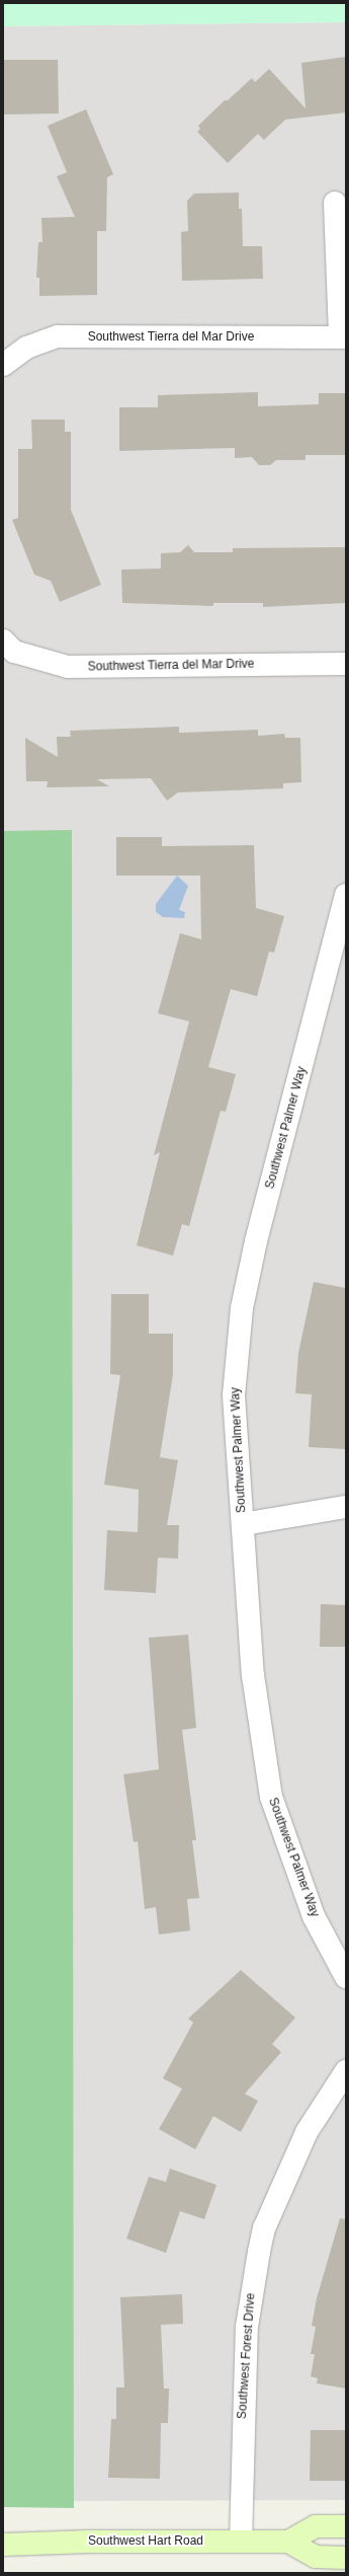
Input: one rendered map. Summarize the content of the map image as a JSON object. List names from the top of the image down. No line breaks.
{"streets":{"main road":["Southwest Hart Road"],"street":["Southwest Tierra del Mar Drive","Southwest Palmer Way","Southwest Forest Drive"]},"crossings":[["Southwest Forest Drive","Southwest Hart Road"]]}
